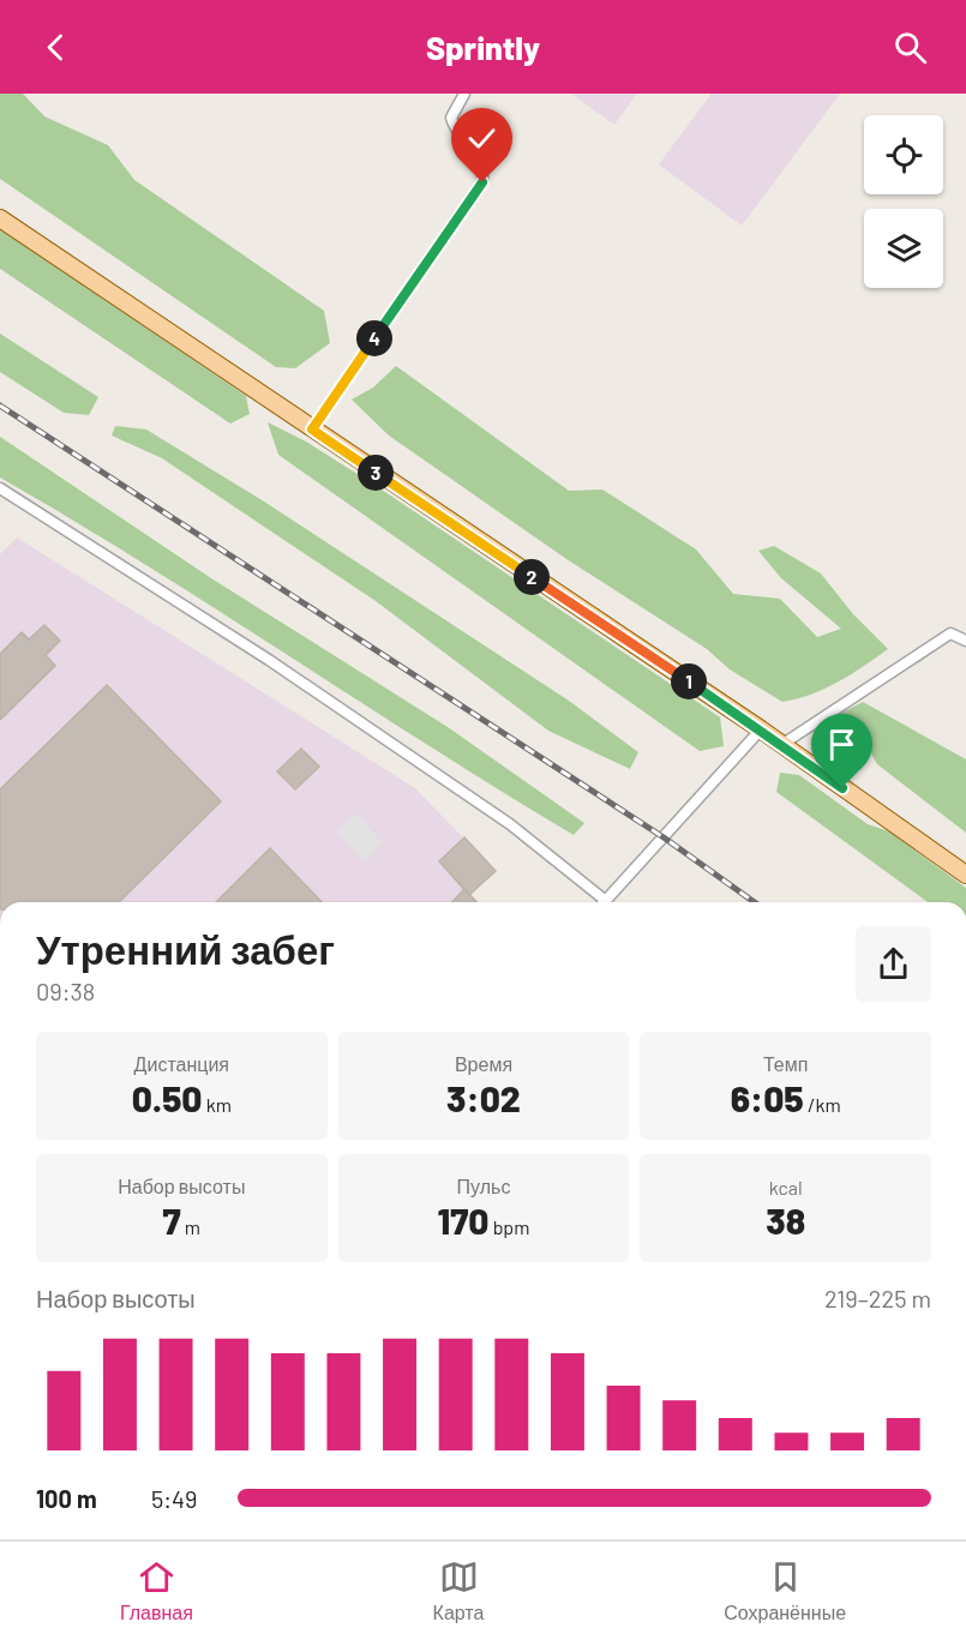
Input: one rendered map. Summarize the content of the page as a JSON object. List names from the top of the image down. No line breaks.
{"page":{"header":"Sprintly","pins":["4","3","2","1"],"heading":["Утренний забег","09:38"],"stats":[["Дистанция","0.50 km"],["Время","3:02"],["Темп","6:05 /km"],["Набор высоты","7 m"],["Пульс","170 bpm"],["kcal","38"]],"chart":["Набор высоты","219–225 m"],"list":[{"name":"100 m","note":"5:49"}],"tabs":["Главная","Карта","Сохранённые"]}}
